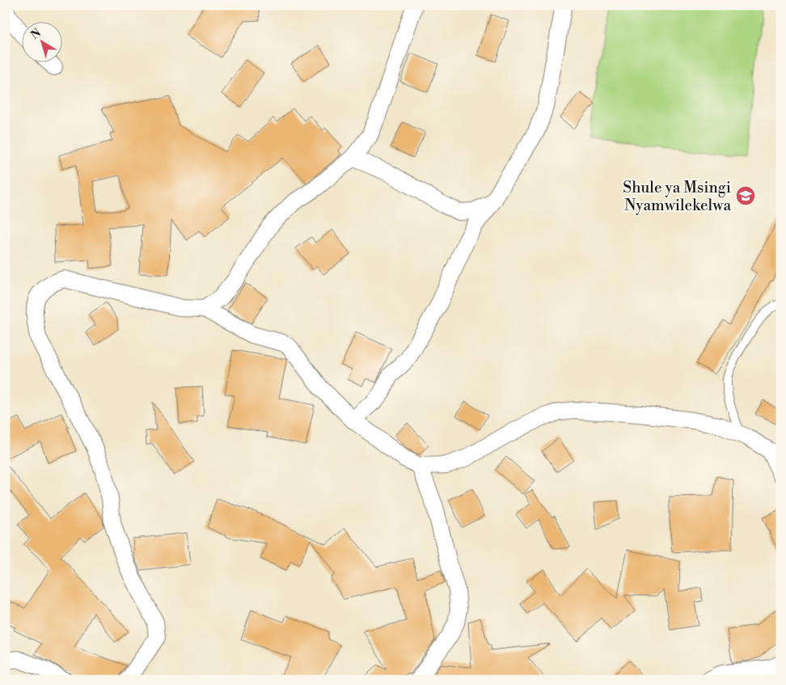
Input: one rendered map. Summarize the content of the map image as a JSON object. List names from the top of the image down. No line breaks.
{"places":{"school or university":["Shule ya Msingi Nyamwilekelwa"]},"north":"top left"}
